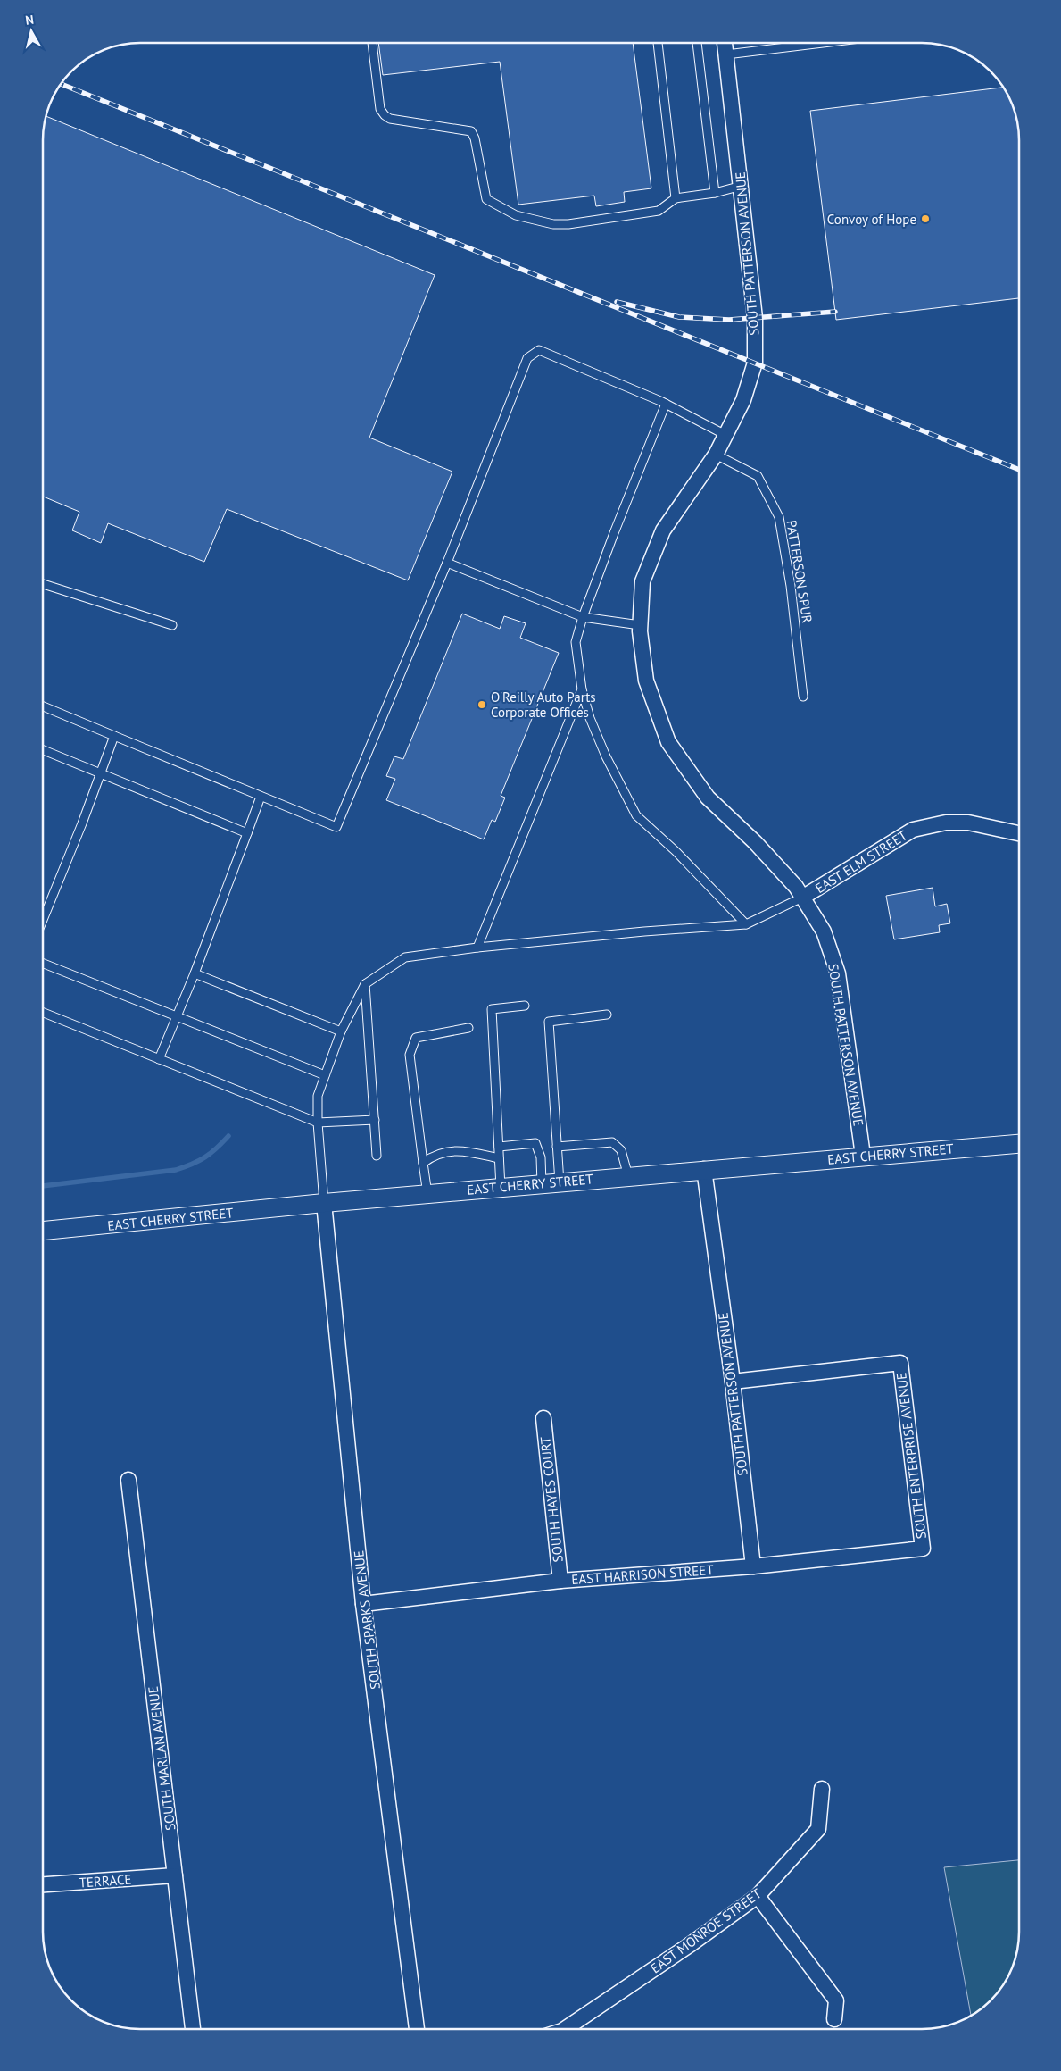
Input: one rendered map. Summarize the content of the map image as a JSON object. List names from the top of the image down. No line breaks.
{"streets":{"street":["SOUTH PATTERSON AVENUE","EAST ELM STREET","EAST CHERRY STREET","SOUTH ENTERPRISE AVENUE","SOUTH HAYES COURT","EAST HARRISON STREET","SOUTH SPARKS AVENUE","SOUTH MARLAN AVENUE","TERRACE","EAST MONROE STREET"],"lane":["PATTERSON SPUR"]},"crossings":[["SOUTH PATTERSON AVENUE","PATTERSON SPUR"],["SOUTH PATTERSON AVENUE","EAST ELM STREET"],["SOUTH PATTERSON AVENUE","EAST CHERRY STREET"],["SOUTH PATTERSON AVENUE","SOUTH ENTERPRISE AVENUE"],["SOUTH PATTERSON AVENUE","EAST HARRISON STREET"],["EAST CHERRY STREET","SOUTH SPARKS AVENUE"],["SOUTH ENTERPRISE AVENUE","EAST HARRISON STREET"],["SOUTH HAYES COURT","EAST HARRISON STREET"],["EAST HARRISON STREET","SOUTH SPARKS AVENUE"],["SOUTH MARLAN AVENUE","TERRACE"]],"places":["Convoy of Hope","O'Reilly Auto Parts Corporate Offices"],"north":"top"}
